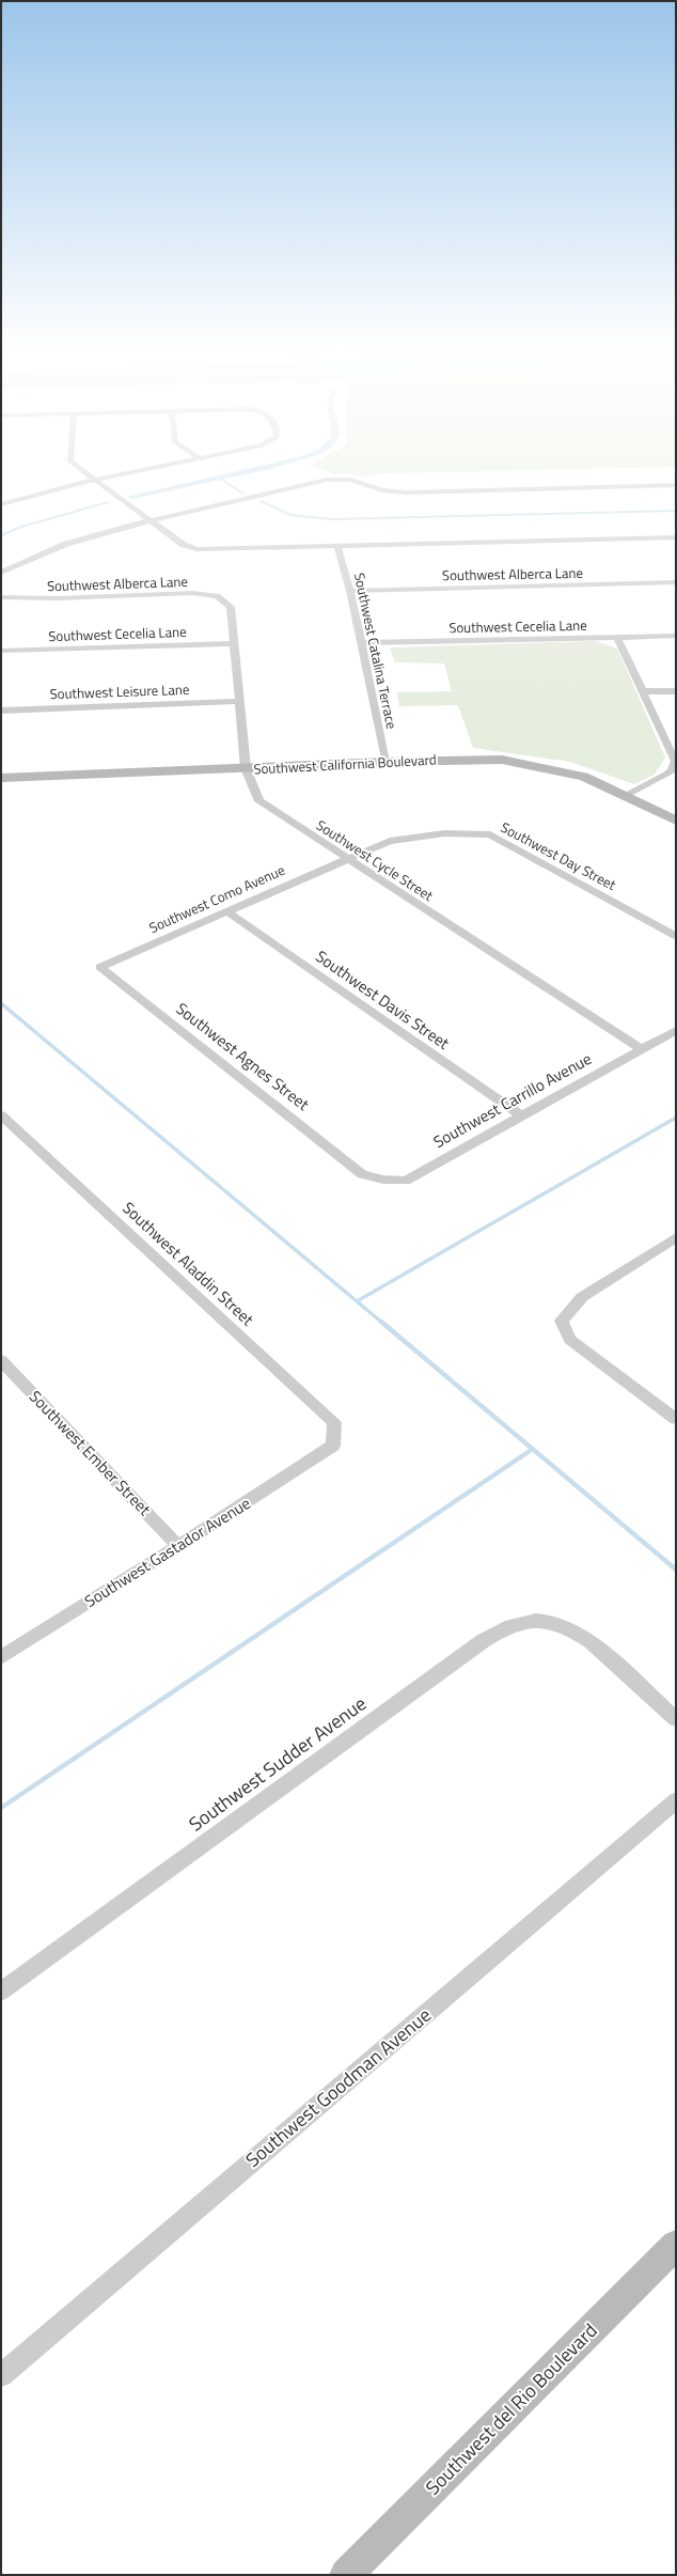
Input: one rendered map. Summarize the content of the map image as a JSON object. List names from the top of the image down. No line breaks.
{"streets":{"street":["Southwest Alberca Lane","Southwest Cecelia Lane","Southwest Catalina Terrace","Southwest Leisure Lane","Southwest California Boulevard","Southwest Day Street","Southwest Cycle Street","Southwest Como Avenue","Southwest Davis Street","Southwest Agnes Street","Southwest Carrillo Avenue","Southwest Aladdin Street","Southwest Ember Street","Southwest Gastador Avenue","Southwest Sudder Avenue","Southwest Goodman Avenue","Southwest del Rio Boulevard"]},"crossings":[["Southwest Alberca Lane","Southwest Catalina Terrace"],["Southwest Alberca Lane","Southwest Cycle Street"],["Southwest Cecelia Lane","Southwest Catalina Terrace"],["Southwest Cecelia Lane","Southwest Cycle Street"],["Southwest Catalina Terrace","Southwest California Boulevard"],["Southwest Leisure Lane","Southwest Cycle Street"],["Southwest California Boulevard","Southwest Cycle Street"],["Southwest Day Street","Southwest Cycle Street"],["Southwest Day Street","Southwest Como Avenue"],["Southwest Cycle Street","Southwest Como Avenue"],["Southwest Cycle Street","Southwest Carrillo Avenue"],["Southwest Como Avenue","Southwest Davis Street"],["Southwest Como Avenue","Southwest Agnes Street"],["Southwest Davis Street","Southwest Carrillo Avenue"],["Southwest Agnes Street","Southwest Carrillo Avenue"],["Southwest Aladdin Street","Southwest Gastador Avenue"],["Southwest Ember Street","Southwest Gastador Avenue"]]}
